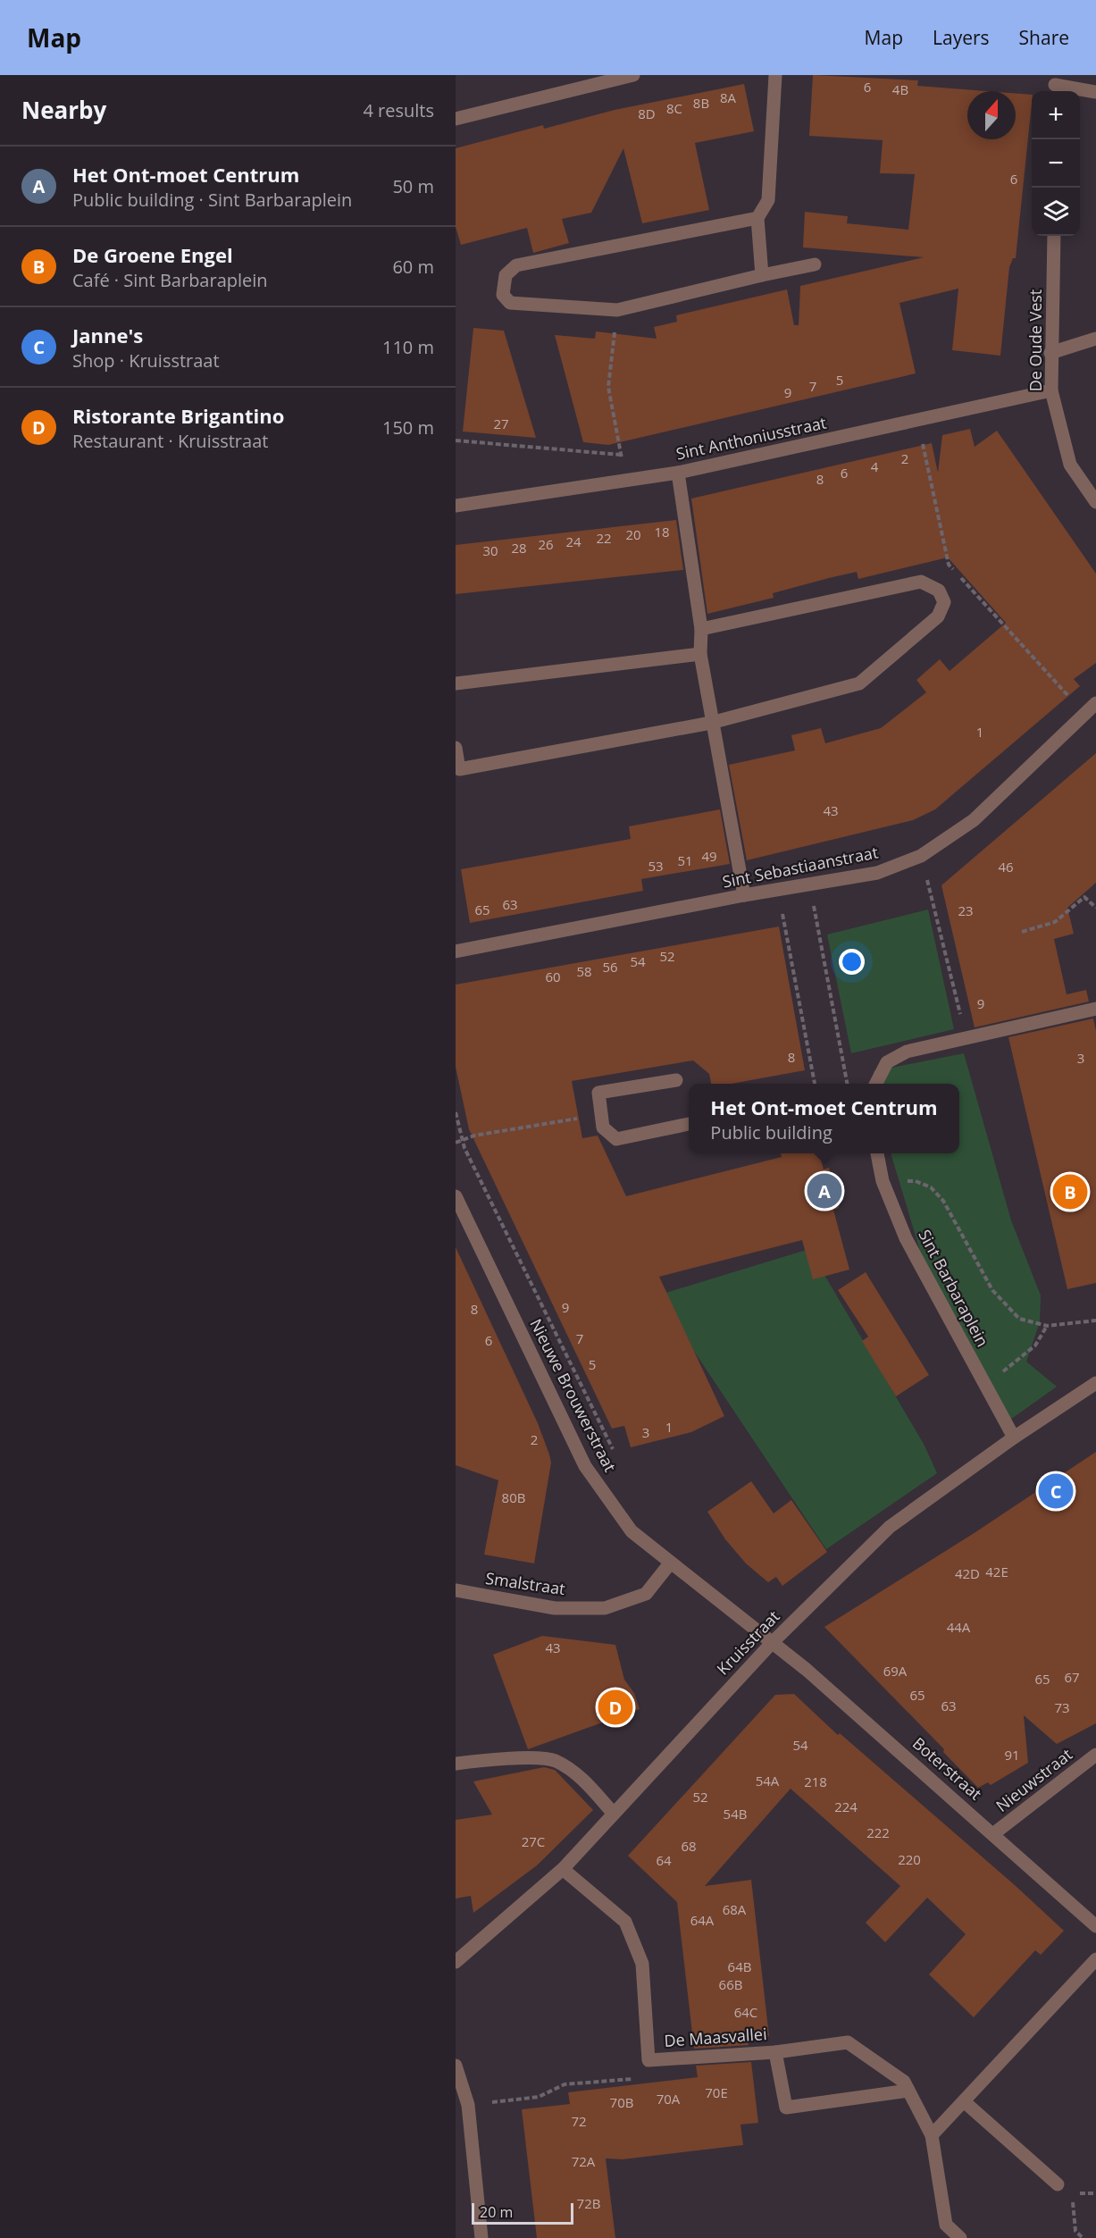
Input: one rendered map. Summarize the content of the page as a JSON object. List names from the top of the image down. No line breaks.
{"streets":{"street":["De Oude Vest","Sint Anthoniusstraat","Sint Sebastiaanstraat","Sint Barbaraplein","Nieuwe Brouwerstraat","Smalstraat","Kruisstraat","Boterstraat","Nieuwstraat","De Maasvallei"]},"crossings":[["De Oude Vest","Sint Anthoniusstraat"],["Sint Barbaraplein","Kruisstraat"],["Nieuwe Brouwerstraat","Smalstraat"],["Nieuwe Brouwerstraat","Kruisstraat"],["Nieuwe Brouwerstraat","Boterstraat"],["Kruisstraat","Boterstraat"],["Kruisstraat","De Maasvallei"],["Boterstraat","Nieuwstraat"]],"house_numbers":["6","4B","8A","8B","8C","8D","6","5","7","9","27","2","4","6","8","18","20","22","24","26","28","30","1","43","49","51","53","46","63","65","23","52","54","56","58","60","9","8","3","9","8","7","6","5","1","3","2","80B","42E","42D","44A","43","69A","67","65","65","63","73","54","91","54A","218","52","224","54B","222","27C","68","220","64","68A","64A","64B","66B","64C","70E","70A","70B","72","72A","72B"],"scale_bar":"20 m","north":"top","page":{"header":"Map","nav":["Map","Layers","Share"],"heading":["Nearby","4 results"],"map_buttons":["+","−"],"list":[{"mark":"A","name":"Het Ont-moet Centrum","note":"Public building · Sint Barbaraplein","value":"50 m"},{"mark":"B","name":"De Groene Engel","note":"Café · Sint Barbaraplein","value":"60 m"},{"mark":"C","name":"Janne's","note":"Shop · Kruisstraat","value":"110 m"},{"mark":"D","name":"Ristorante Brigantino","note":"Restaurant · Kruisstraat","value":"150 m"}],"popup":["Het Ont-moet Centrum","Public building"],"pins":["A","B","C","D"],"scale":"20 m"}}
